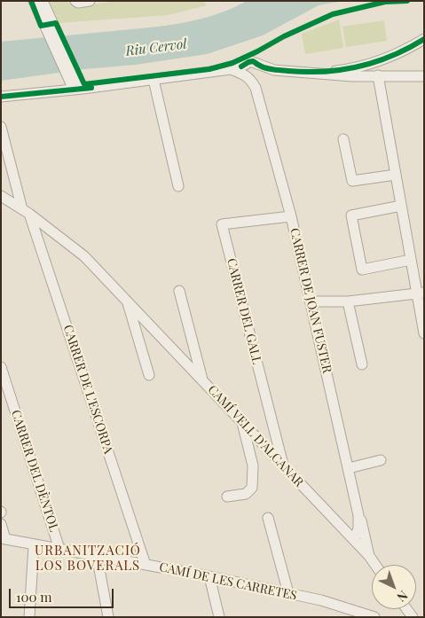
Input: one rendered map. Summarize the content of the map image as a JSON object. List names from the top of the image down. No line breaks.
{"streets":{"street":["CARRER DE JOAN FUSTER","CARRER DEL GALL","CARRER DE L'ESCORPA","CAMÍ VELL D'ALCANAR","CARRER DEL DÈNTOL","CAMÍ DE LES CARRETES"]},"crossings":[["CARRER DE JOAN FUSTER","CARRER DEL GALL"],["CARRER DE JOAN FUSTER","CAMÍ VELL D'ALCANAR"],["CARRER DEL GALL","CAMÍ VELL D'ALCANAR"],["CARRER DE L'ESCORPA","CAMÍ VELL D'ALCANAR"],["CARRER DE L'ESCORPA","CAMÍ DE LES CARRETES"],["CARRER DEL DÈNTOL","CAMÍ DE LES CARRETES"]],"districts":["URBANITZACIÓ LOS BOVERALS"],"water":["Riu Cervol"],"scale_bar":"100 m","north":"bottom right"}
